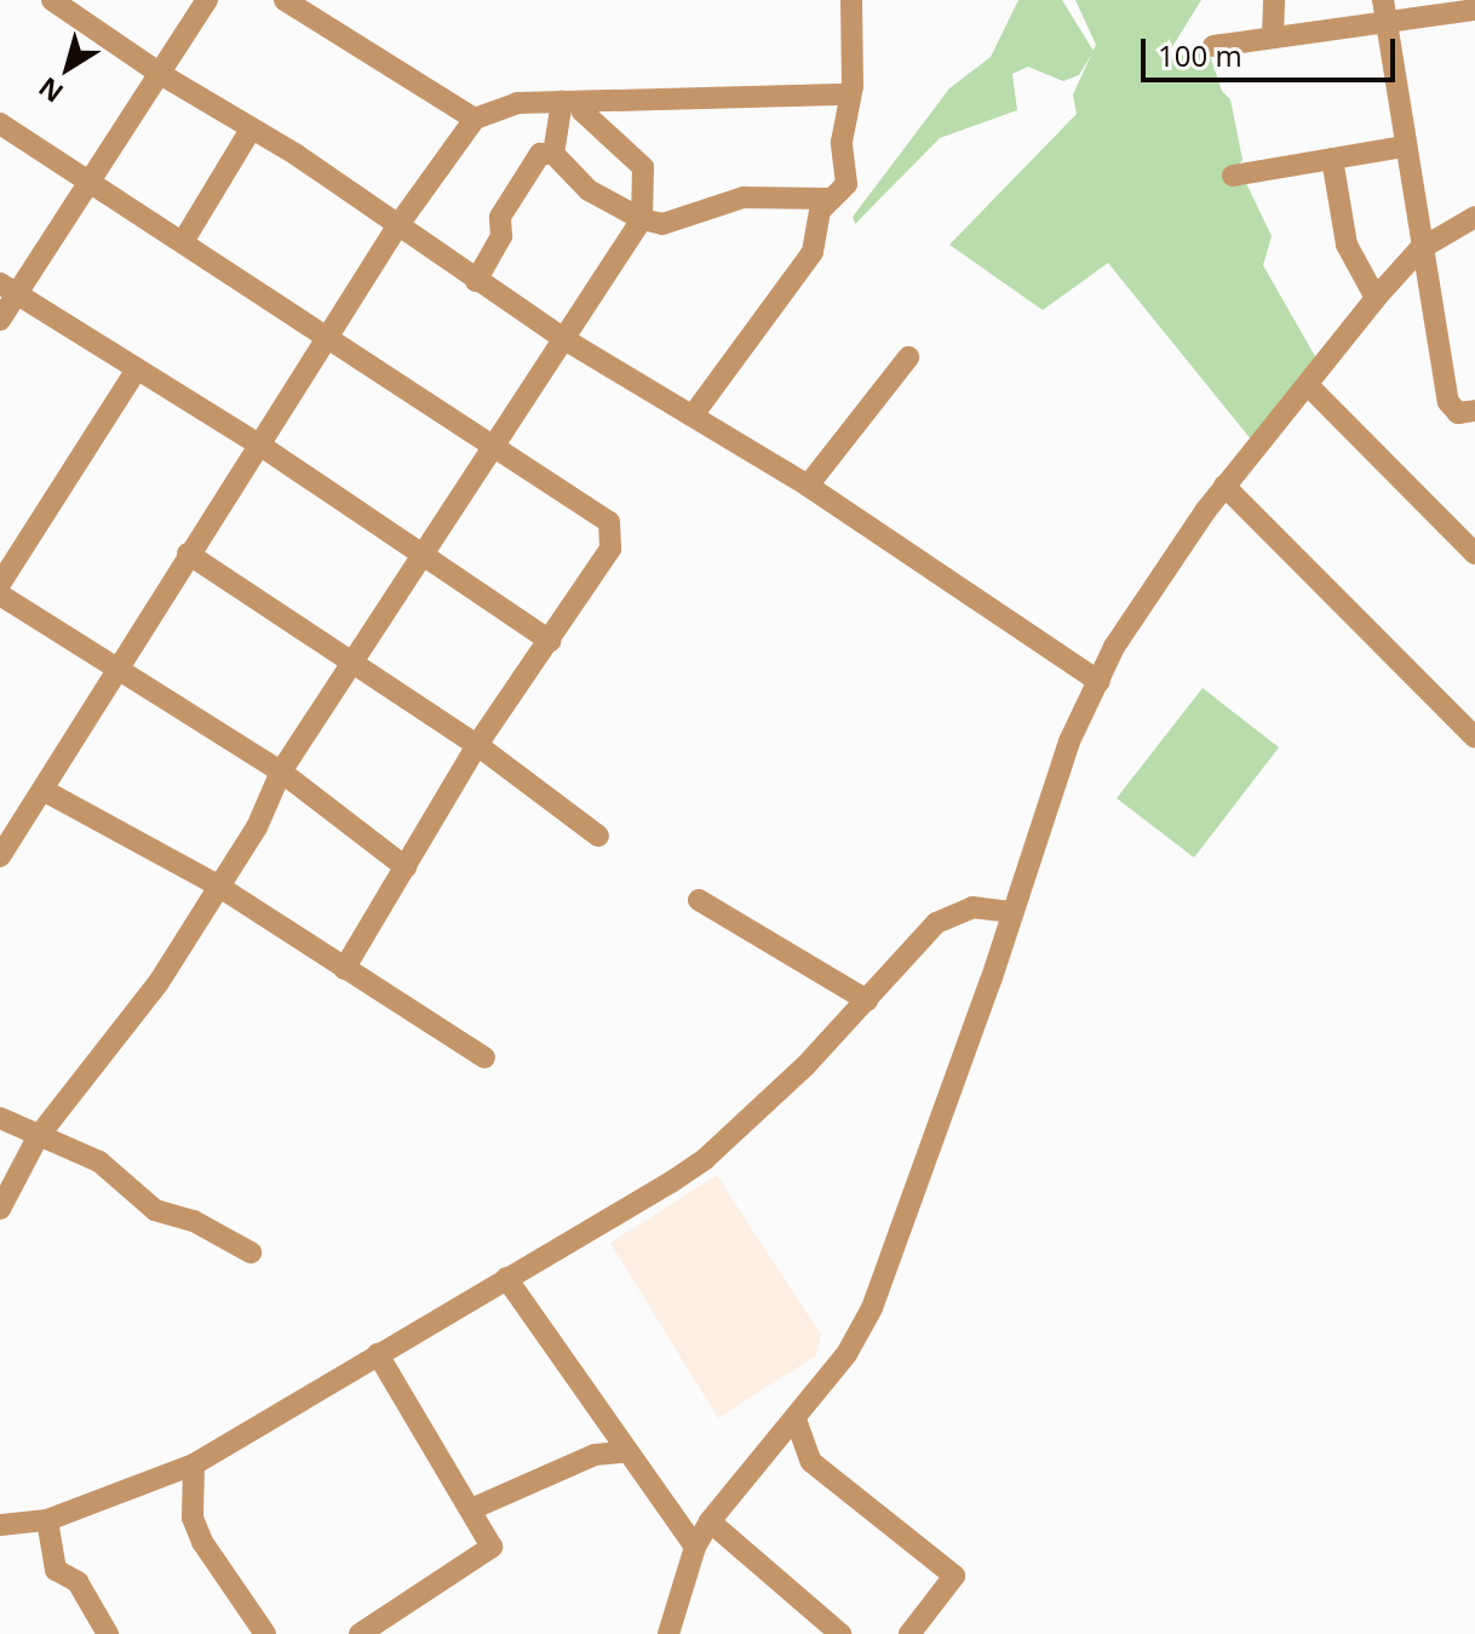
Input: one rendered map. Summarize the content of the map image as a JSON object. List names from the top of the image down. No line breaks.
{"scale_bar":"100 m","north":"bottom left"}
